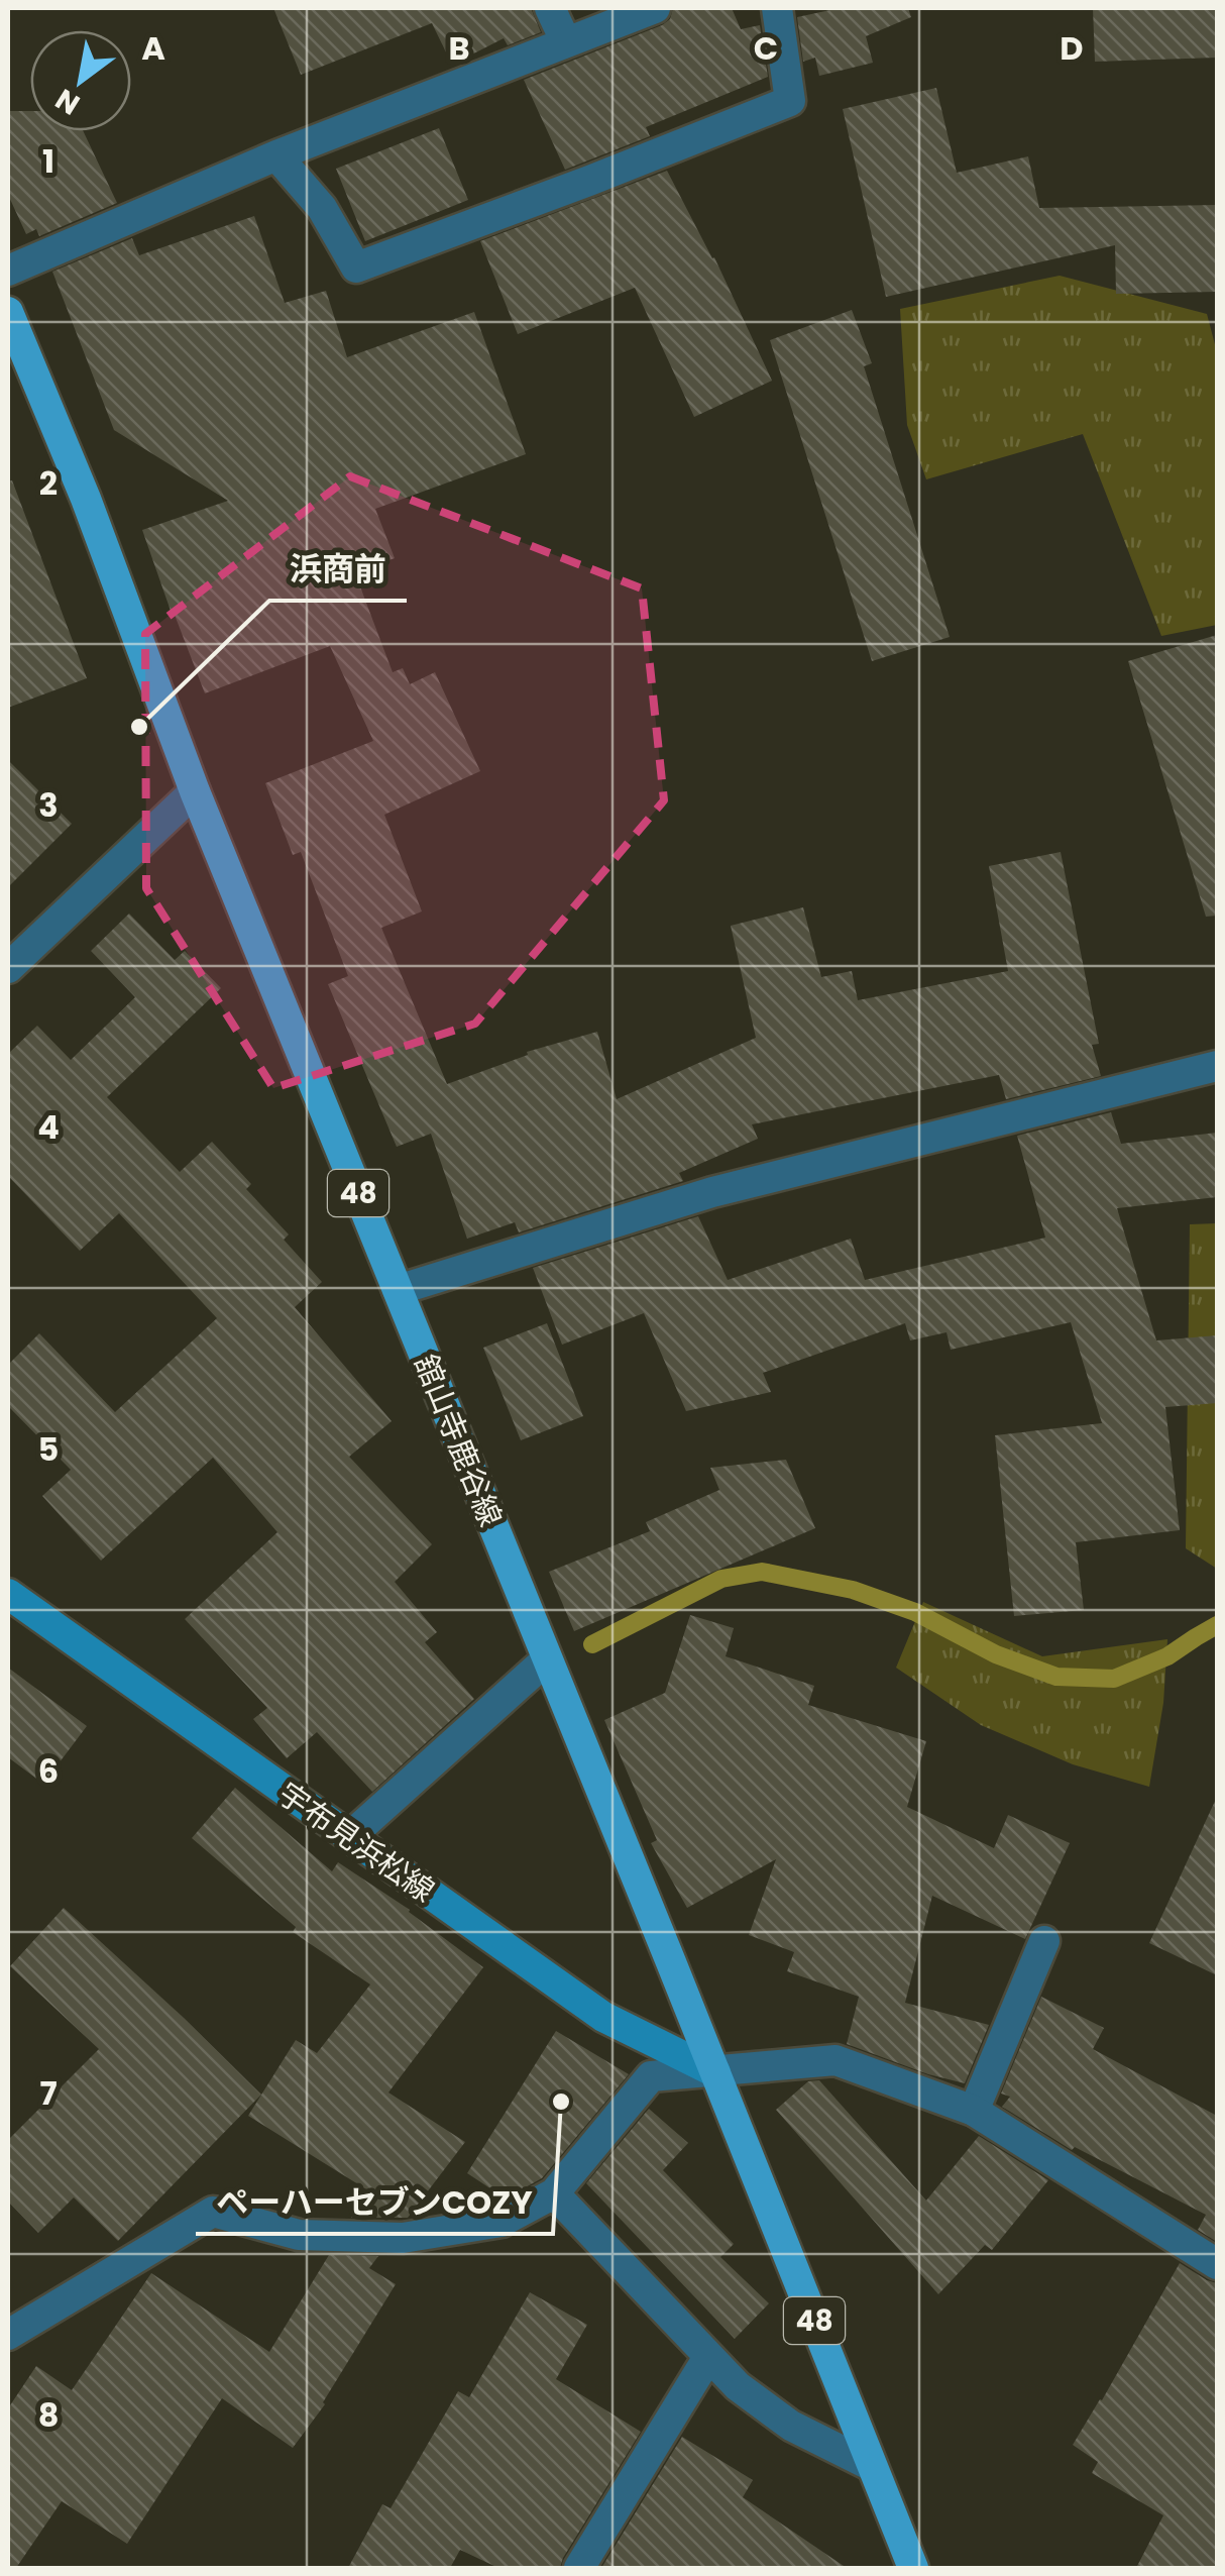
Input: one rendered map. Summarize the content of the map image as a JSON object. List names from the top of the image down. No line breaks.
{"streets":{"main road":["48","舘山寺鹿谷線","宇布見浜松線"]},"crossings":[["舘山寺鹿谷線","宇布見浜松線"]],"places":["浜商前","ペーハーセブンCOZY"],"north":"bottom left","grid":{"columns":["A","B","C","D"],"rows":["1","2","3","4","5","6","7","8"]}}
